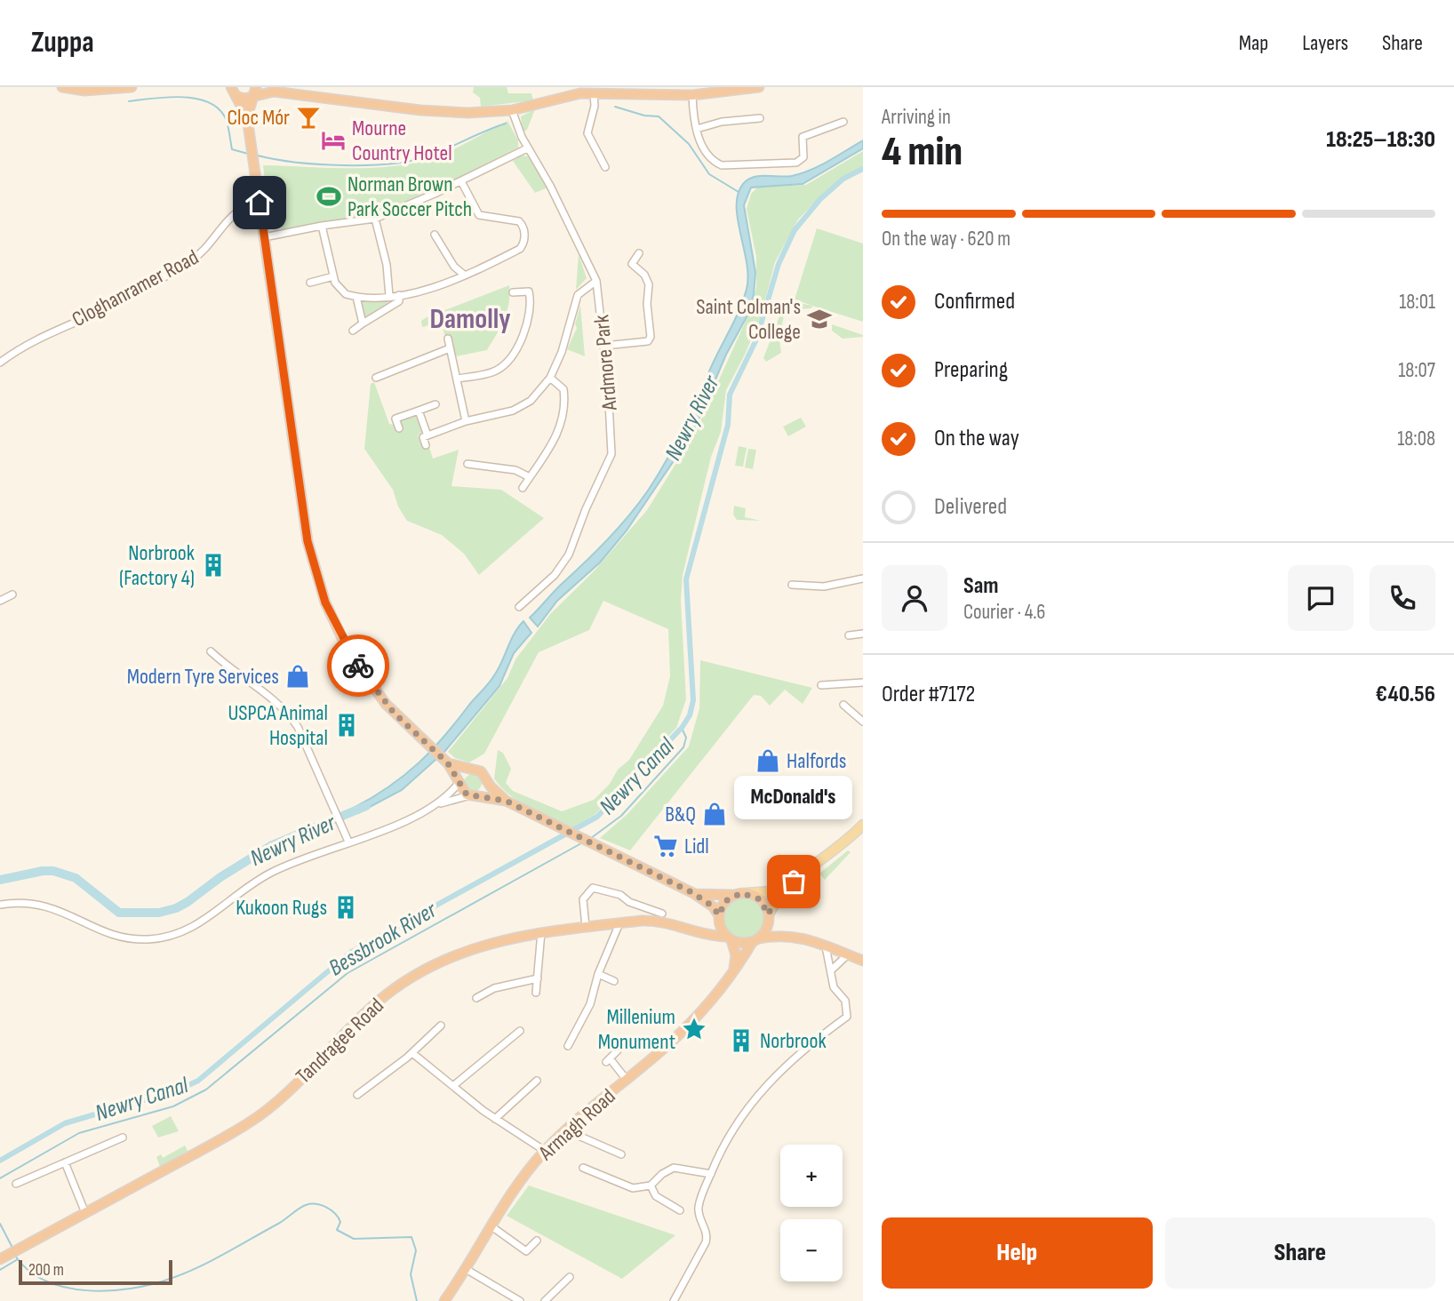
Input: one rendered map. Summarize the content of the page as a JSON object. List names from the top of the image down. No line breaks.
{"streets":{"highway":["Tandragee Road","Armagh Road"],"street":["Cloghanramer Road","Ardmore Park"]},"crossings":[["Tandragee Road","Armagh Road"]],"districts":["Damolly"],"water":["Newry River","Newry Canal","Bessbrook River"],"places":{"bar":["Cloc Mór"],"hotel":["Mourne Country Hotel"],"sports":["Norman Brown Park Soccer Pitch"],"school or university":["Saint Colman's College"],"building":["Norbrook (Factory 4)","USPCA Animal Hospital","Kukoon Rugs","Norbrook"],"shop":["Modern Tyre Services","Halfords","B&Q"],"supermarket":["Lidl"],"other":["McDonald's"],"place":["Millenium Monument"]},"scale_bar":"200 m","page":{"header":"Zuppa","nav":["Map","Layers","Share"],"heading":["4 min","Arriving in","18:25–18:30"],"panel":["Sam","Courier · 4.6","Order #7172","€40.56"],"bar":"On the way · 620 m","list":[["Confirmed","18:01"],["Preparing","18:07"],["On the way","18:08"],"Delivered"],"bubble":"McDonald's","map_buttons":["+","−"],"buttons":["Help","Share"],"scale":"200 m"}}
